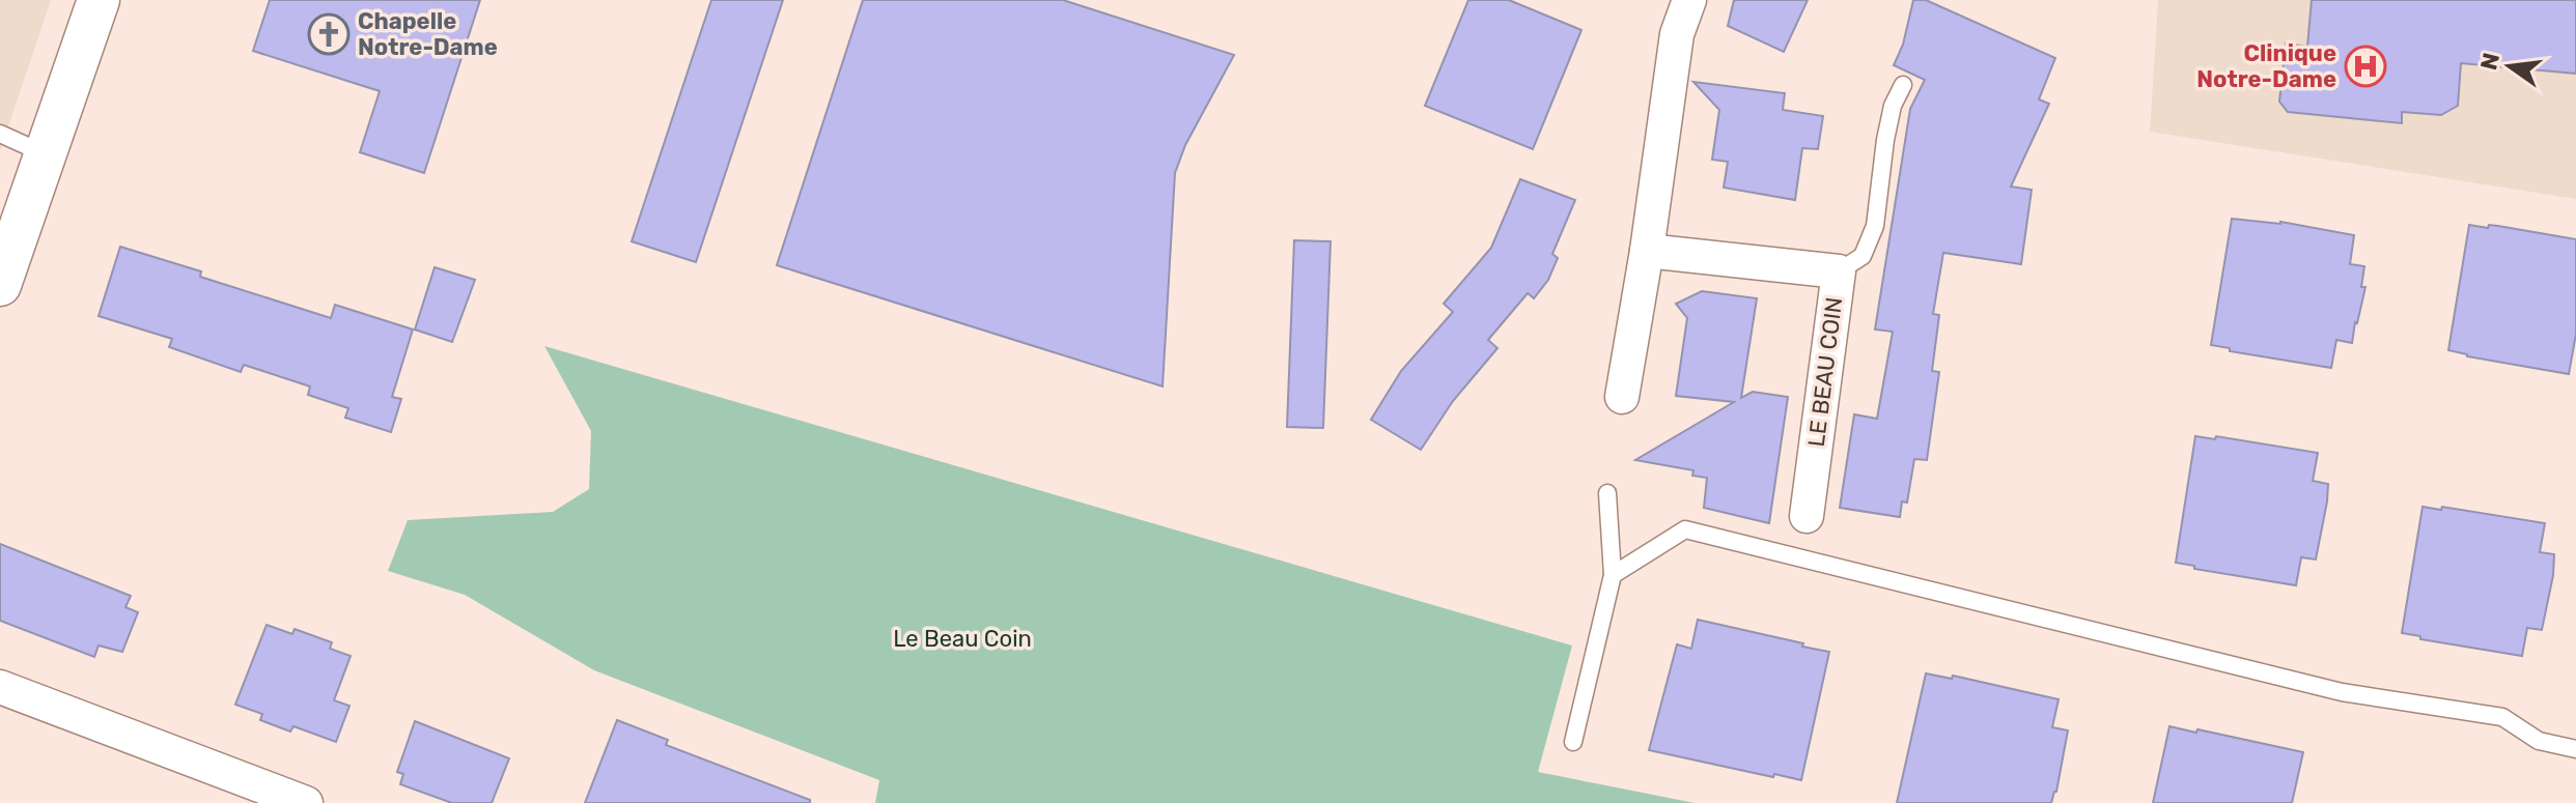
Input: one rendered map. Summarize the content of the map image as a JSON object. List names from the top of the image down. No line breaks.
{"streets":{"street":["LE BEAU COIN"]},"parks":["Le Beau Coin"],"places":{"church":["Chapelle Notre-Dame"],"hospital":["Clinique Notre-Dame"]},"north":"left"}
